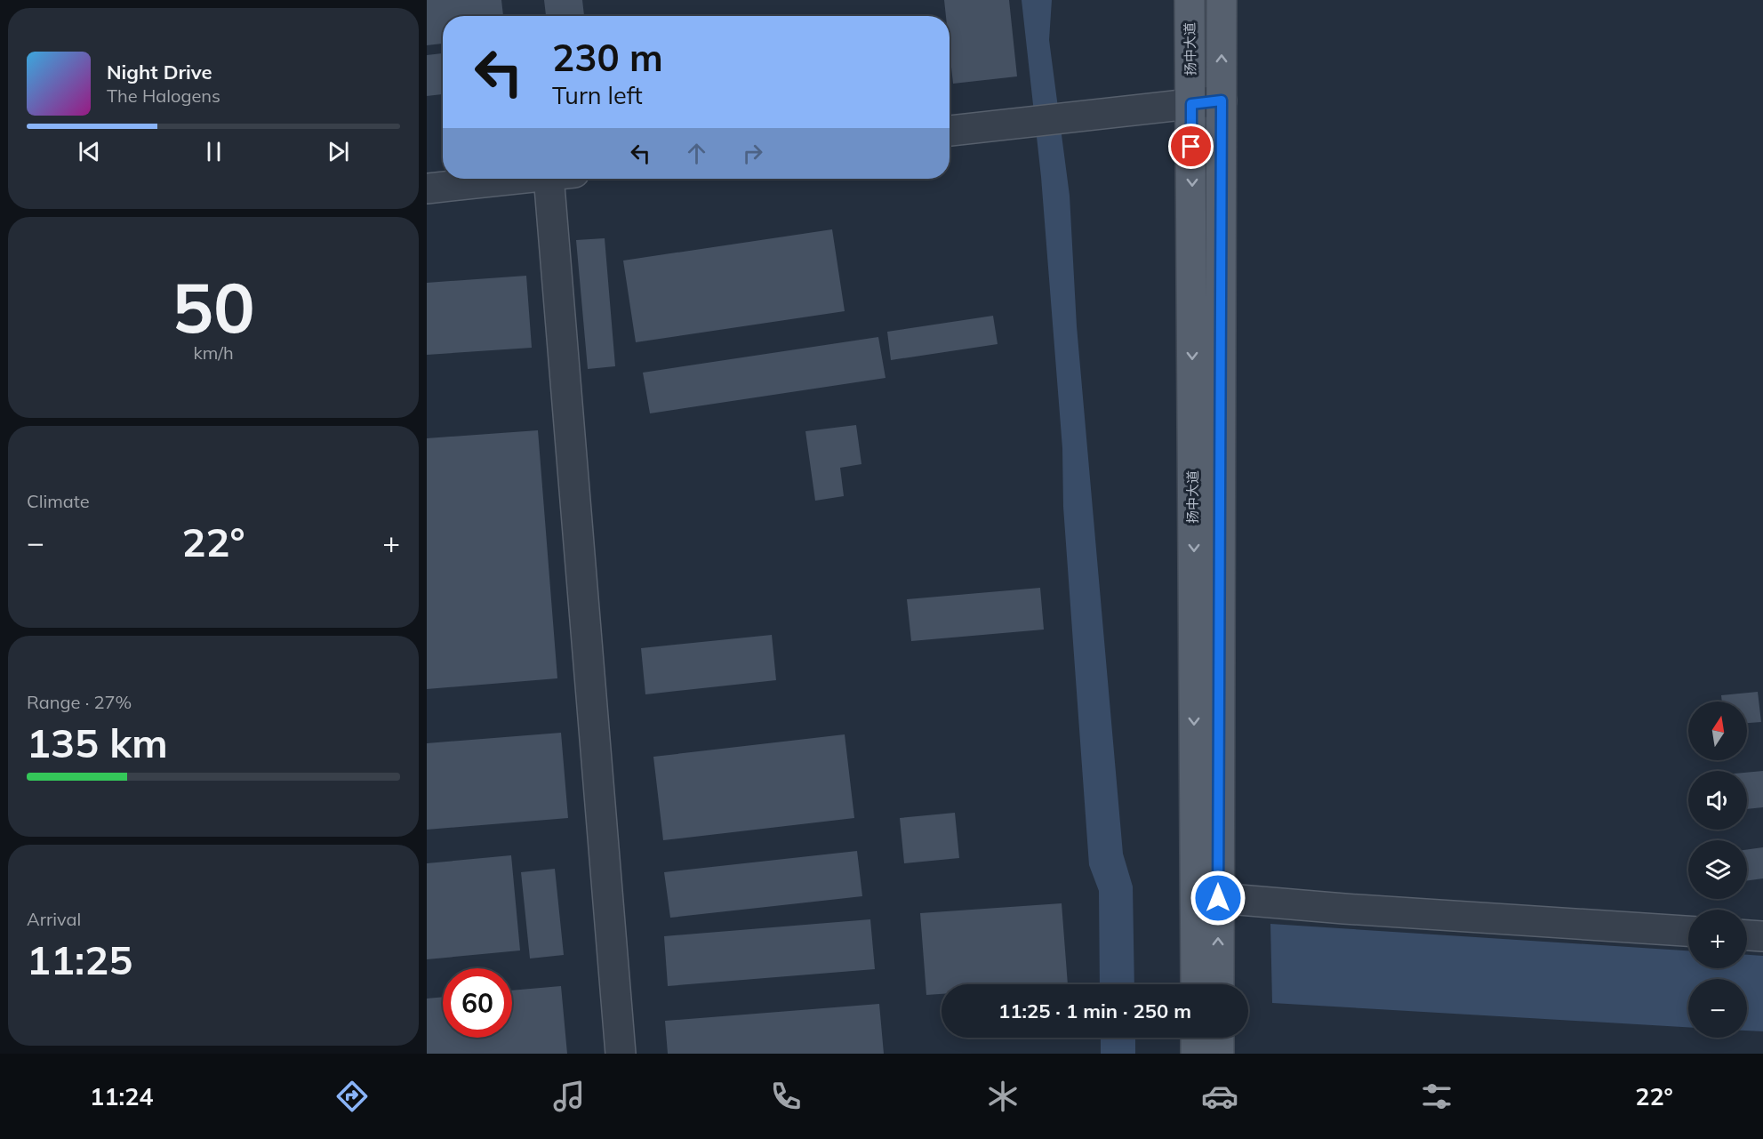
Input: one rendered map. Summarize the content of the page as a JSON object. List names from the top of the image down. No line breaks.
{"streets":{"main road":["扬中大道"]},"north":"top","page":{"turn":["230 m","Turn left"],"song":["Night Drive","The Halogens"],"tile":[["50","km/h"],"Climate",["Range · 27%","135 km"],["Arrival","11:25"]],"heat":["−","22°","+"],"map_buttons":["+","−"],"limit":"60","trip":"11:25 · 1 min · 250 m","tabs":["11:24","22°"]}}
